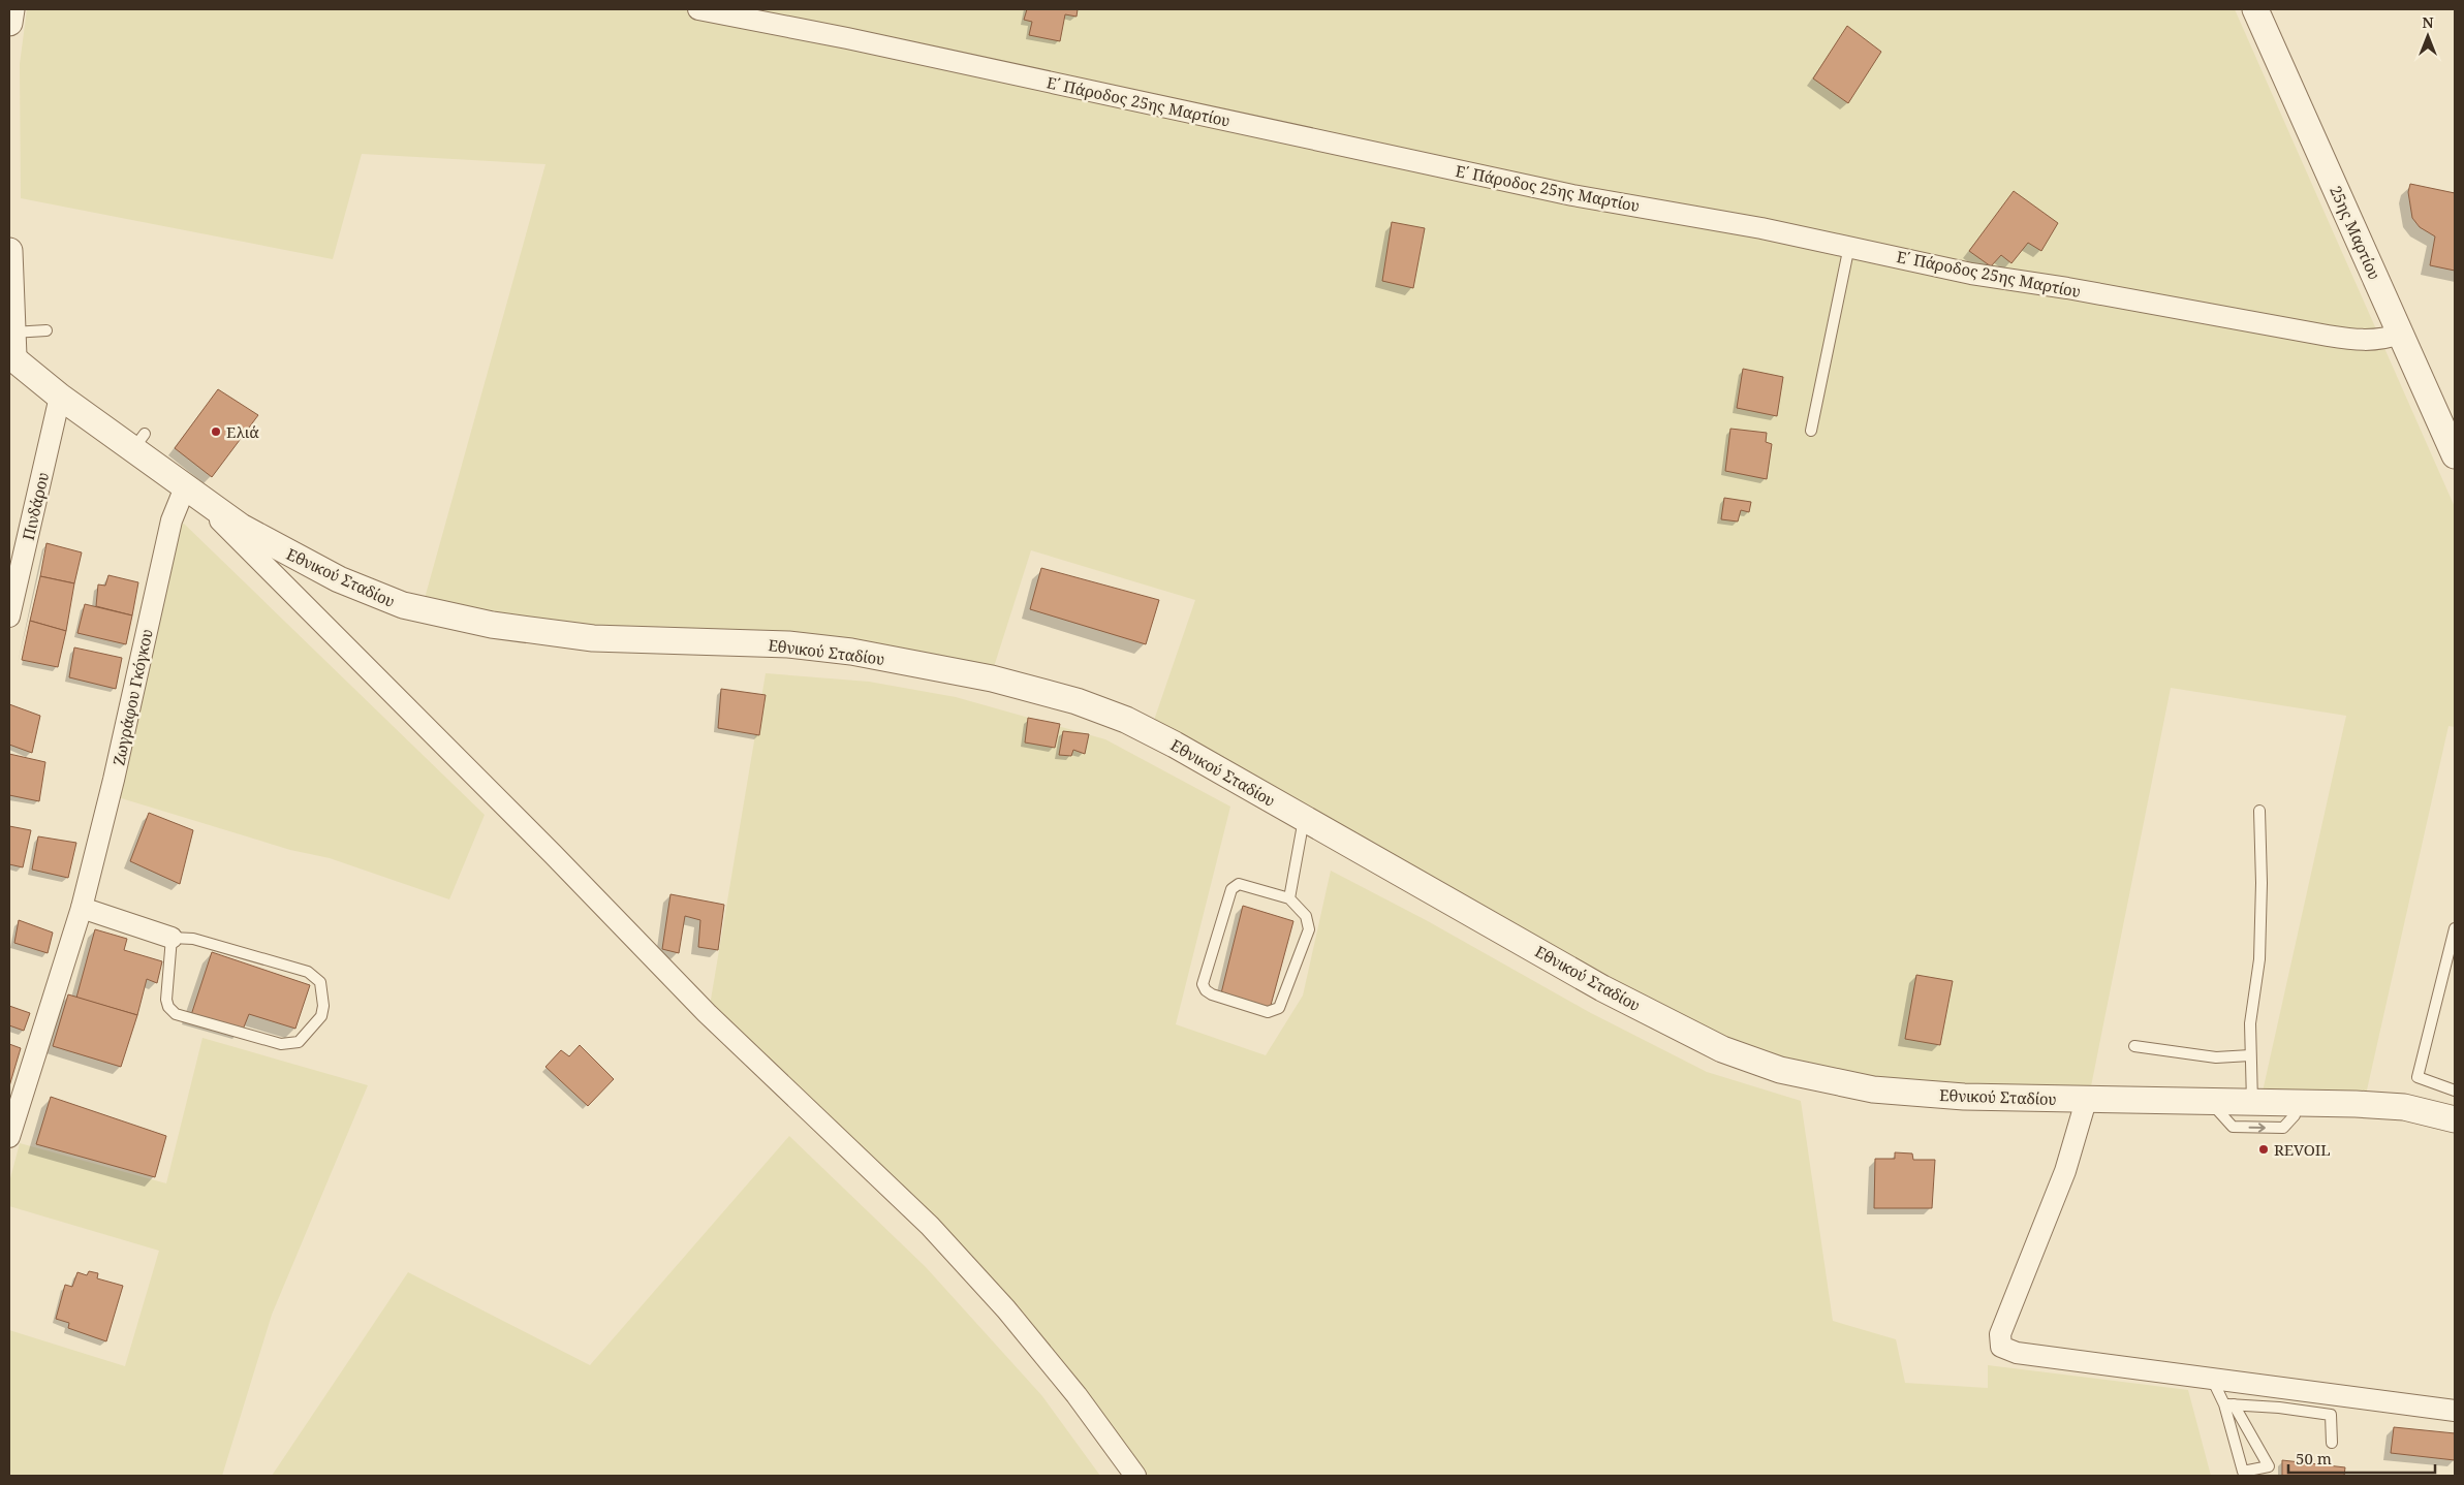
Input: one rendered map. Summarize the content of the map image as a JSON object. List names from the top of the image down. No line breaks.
{"streets":{"street":["Ε΄ Πάροδος 25ης Μαρτίου","25ης Μαρτίου","Πινδάρου","Εθνικού Σταδίου","Ζωγράφου Γκόγκου"]},"crossings":[["Ε΄ Πάροδος 25ης Μαρτίου","25ης Μαρτίου"],["Πινδάρου","Εθνικού Σταδίου"],["Εθνικού Σταδίου","Ζωγράφου Γκόγκου"]],"places":["Ελιά","REVOIL"],"scale_bar":"50 m","north":"top"}
